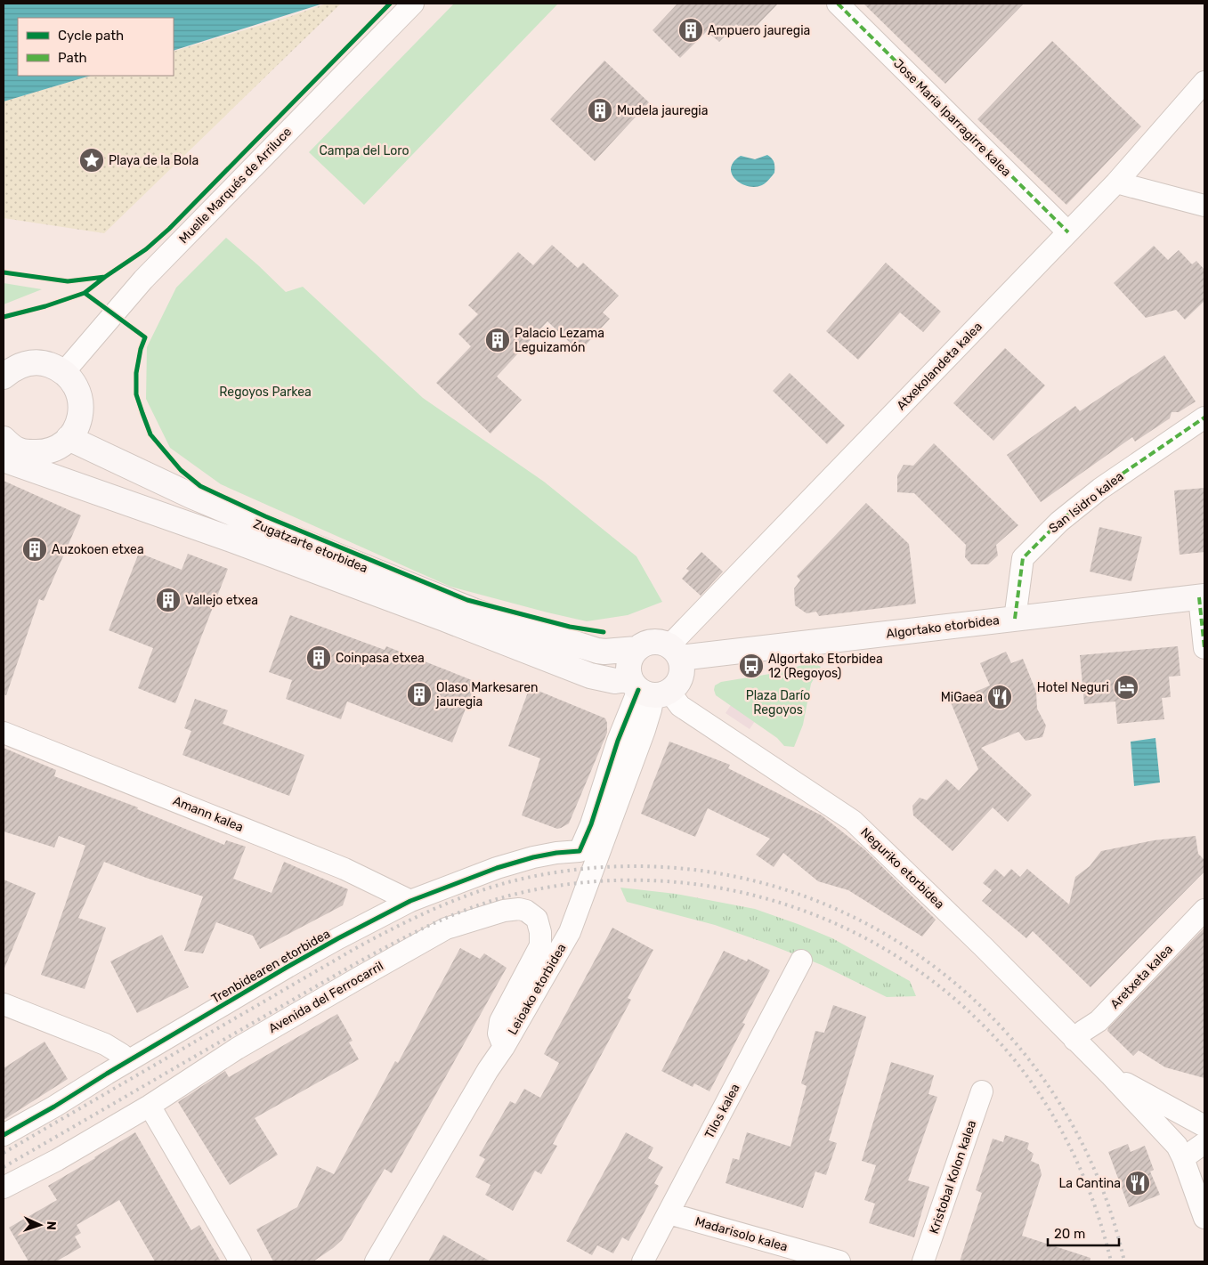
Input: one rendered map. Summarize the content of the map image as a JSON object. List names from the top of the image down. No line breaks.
{"streets":{"street":["Jose Maria Iparragirre kalea","Muelle Marqués de Arriluce","Atxekolandeta kalea","San Isidro kalea","Zugatzarte etorbidea","Algortako etorbidea","Amann kalea","Neguriko etorbidea","Trenbidearen etorbidea","Aretxeta kalea","Leioako etorbidea","Avenida del Ferrocarril","Tilos kalea","Kristobal Kolon kalea","Madarisolo kalea"]},"crossings":[["Jose Maria Iparragirre kalea","Atxekolandeta kalea"],["Atxekolandeta kalea","Zugatzarte etorbidea"],["Atxekolandeta kalea","Algortako etorbidea"],["Atxekolandeta kalea","Neguriko etorbidea"],["Atxekolandeta kalea","Trenbidearen etorbidea"],["Atxekolandeta kalea","Leioako etorbidea"],["San Isidro kalea","Algortako etorbidea"],["Zugatzarte etorbidea","Algortako etorbidea"],["Zugatzarte etorbidea","Neguriko etorbidea"],["Zugatzarte etorbidea","Trenbidearen etorbidea"],["Zugatzarte etorbidea","Leioako etorbidea"],["Algortako etorbidea","Neguriko etorbidea"],["Algortako etorbidea","Trenbidearen etorbidea"],["Algortako etorbidea","Leioako etorbidea"],["Amann kalea","Trenbidearen etorbidea"],["Neguriko etorbidea","Trenbidearen etorbidea"],["Neguriko etorbidea","Aretxeta kalea"],["Neguriko etorbidea","Leioako etorbidea"],["Trenbidearen etorbidea","Leioako etorbidea"],["Leioako etorbidea","Avenida del Ferrocarril"],["Tilos kalea","Madarisolo kalea"]],"parks":["Campa del Loro","Regoyos Parkea","Plaza Darío Regoyos"],"places":{"building":["Ampuero jauregia","Mudela jauregia","Palacio Lezama Leguizamón","Auzokoen etxea","Vallejo etxea","Coinpasa etxea","Olaso Markesaren jauregia"],"place":["Playa de la Bola"],"bus stop":["Algortako Etorbidea 12 (Regoyos)"],"hotel":["Hotel Neguri"],"restaurant":["MiGaea","La Cantina"]},"legend":["Cycle path","Path"],"scale_bar":"20 m","north":"right"}
